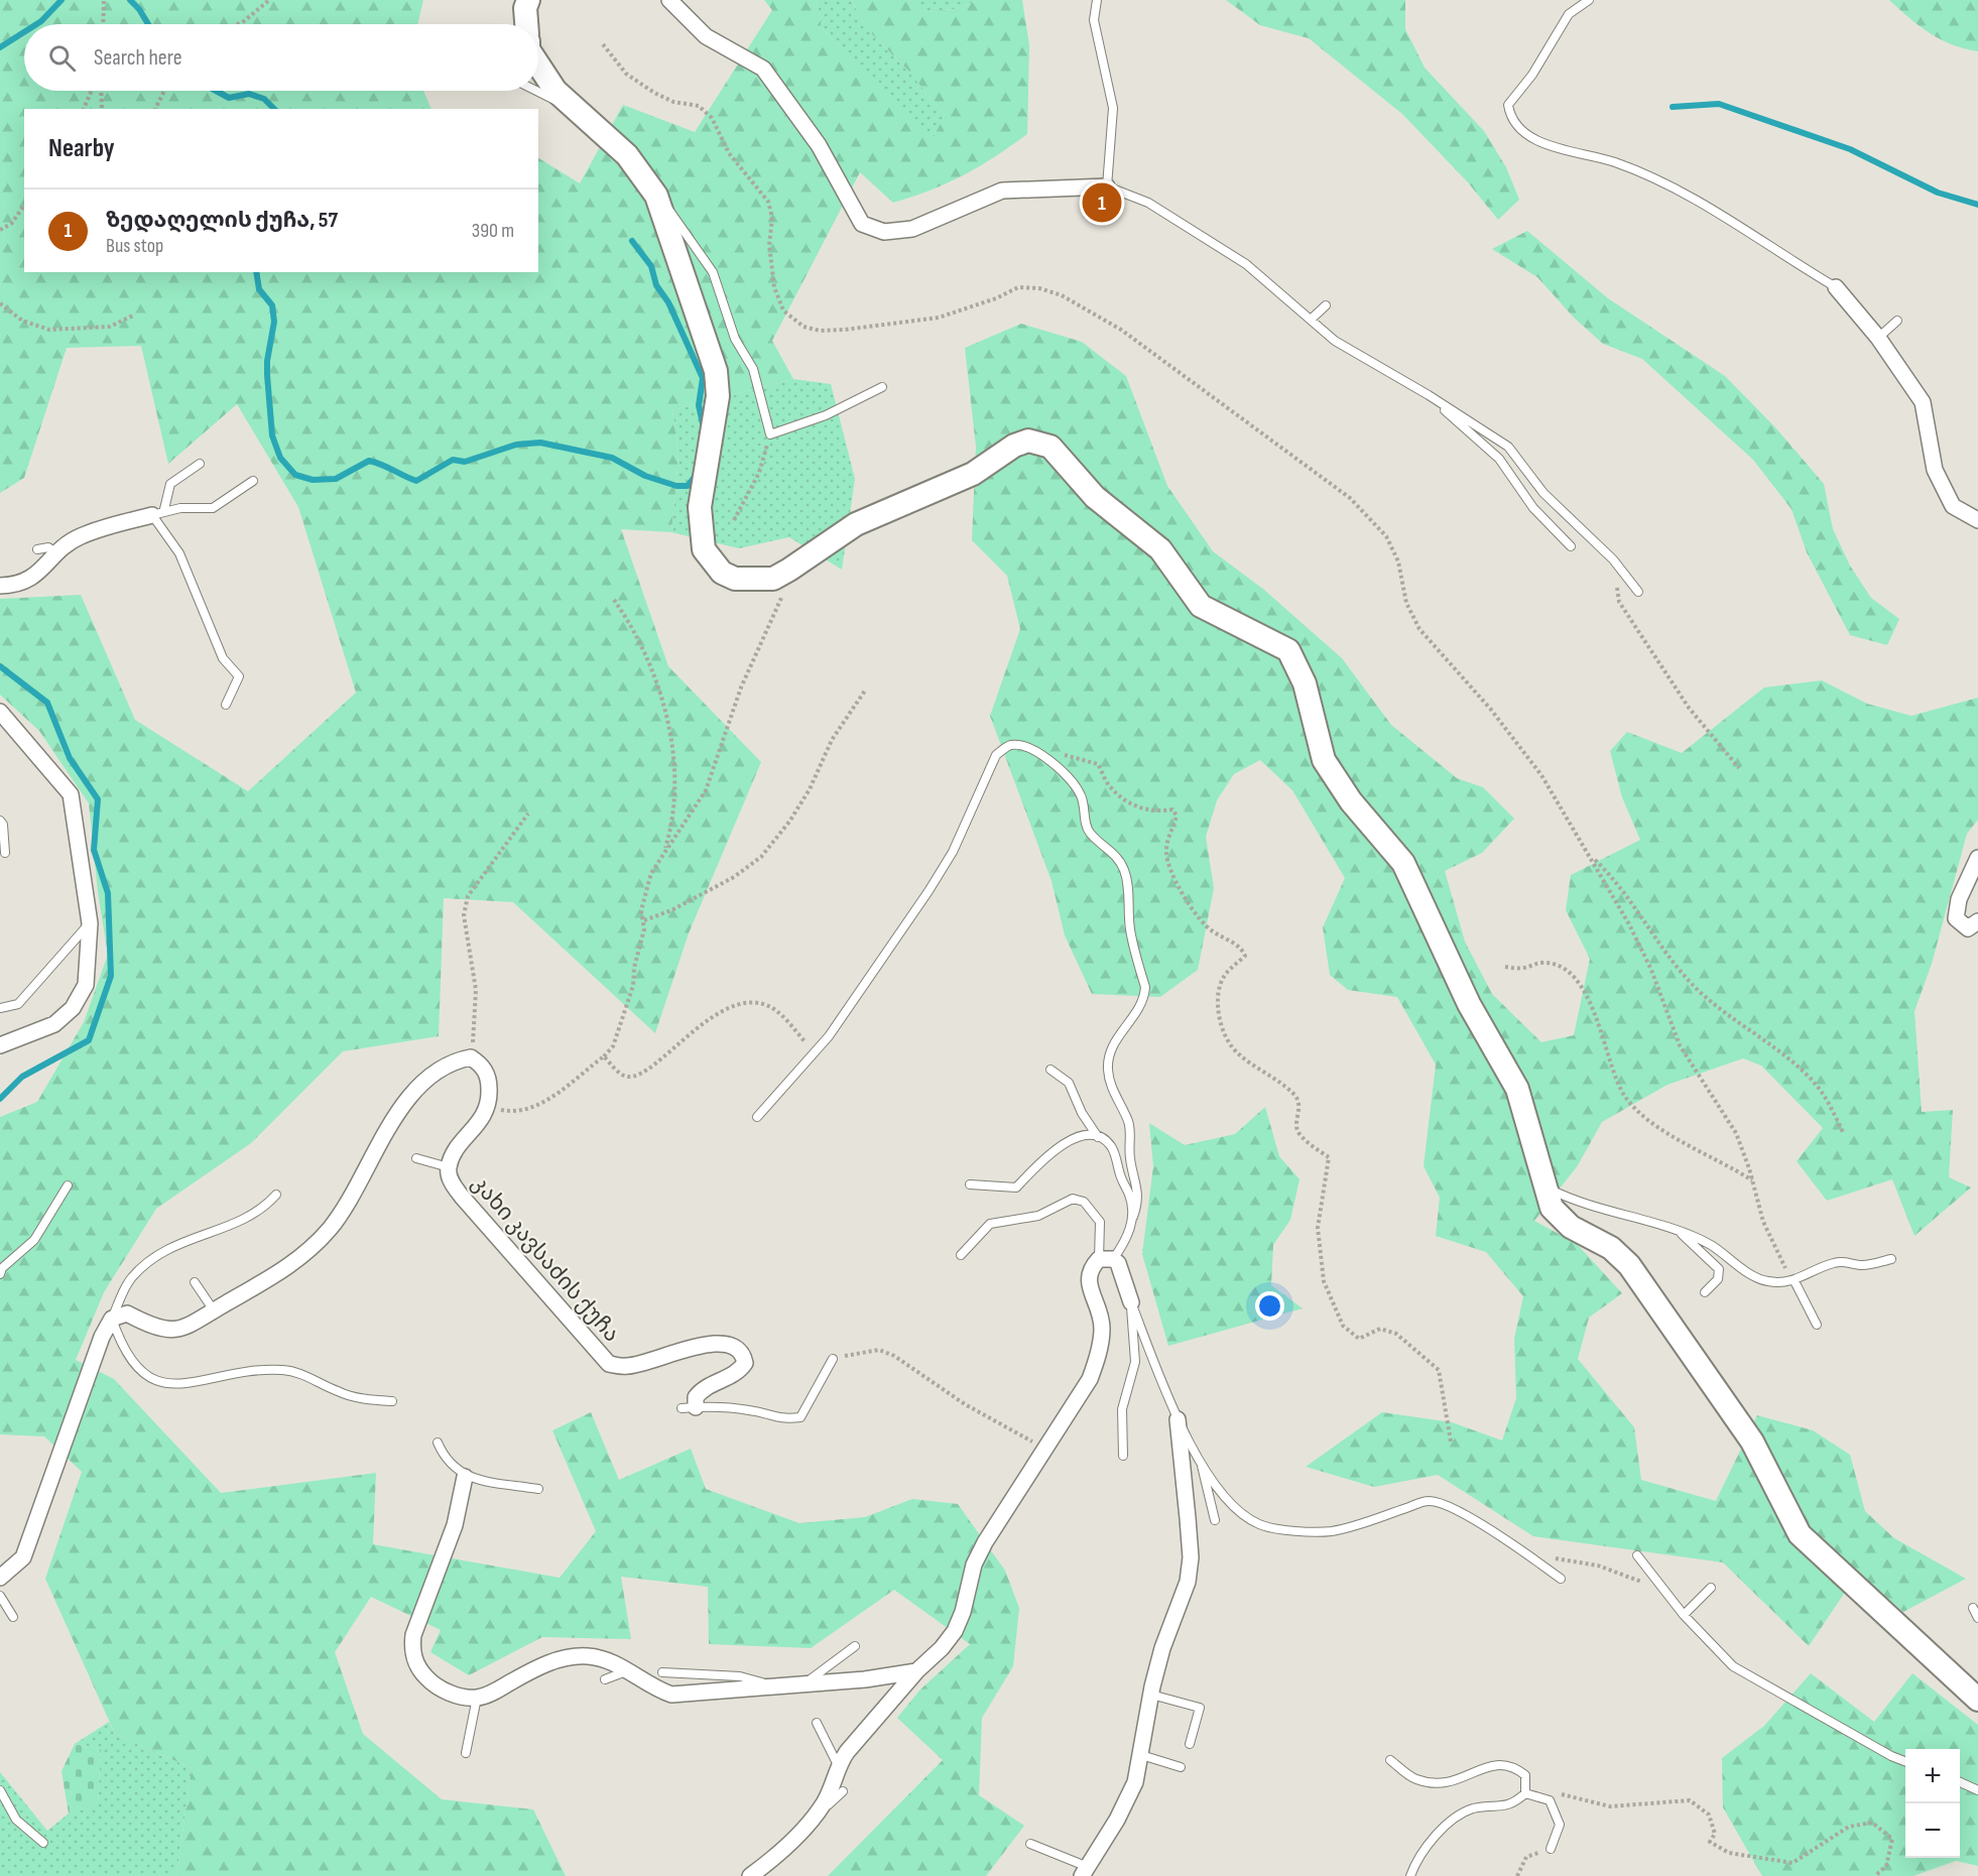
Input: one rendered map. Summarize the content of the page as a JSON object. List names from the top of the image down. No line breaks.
{"streets":{"street":["კახი კავსაძის ქუჩა"]},"page":{"search":"Search here","heading":"Nearby","pins":"1","list":[{"mark":"1","name":"ზედაღელის ქუჩა, 57","note":"Bus stop","value":"390 m"}],"map_buttons":["+","−"]}}
